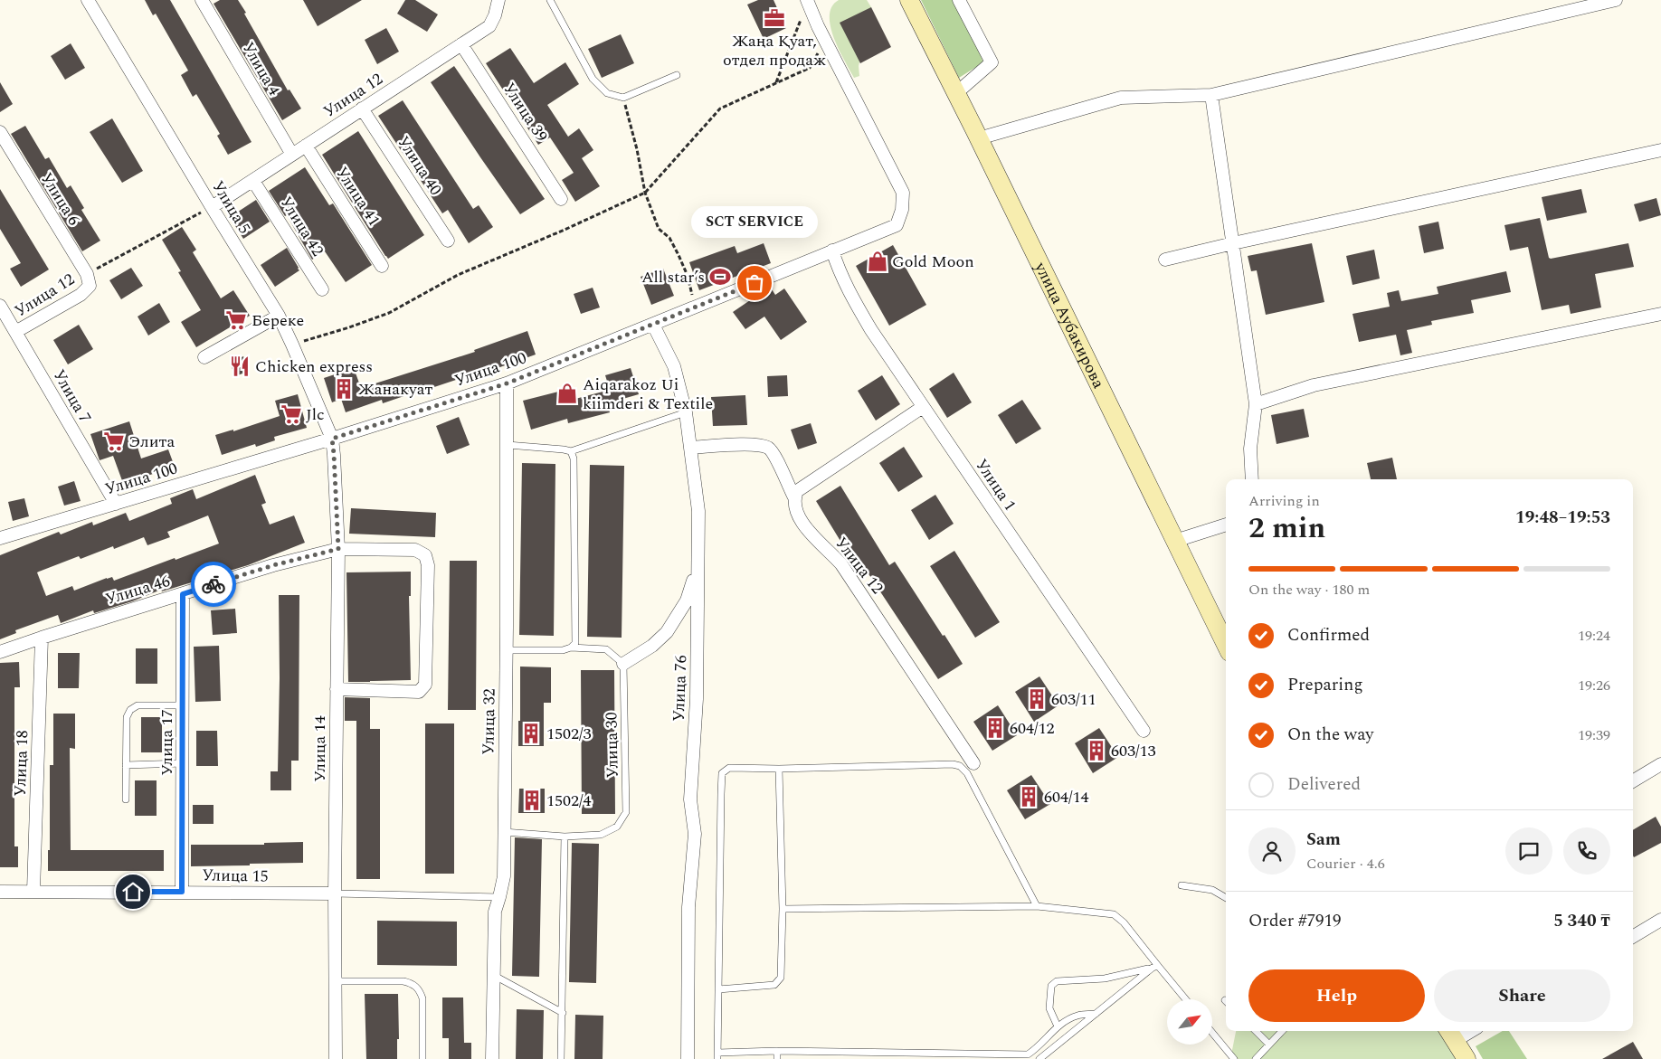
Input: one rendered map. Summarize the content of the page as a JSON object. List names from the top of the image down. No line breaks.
{"streets":{"main road":["улица Аубакирова"],"street":["Улица 4","Улица 12","Улица 39","Улица 40","Улица 41","Улица 6","Улица 5","Улица 42","Улица 100","Улица 7","Улица 1","Улица 46","Улица 76","Улица 32","Улица 17","Улица 14","Улица 18","Улица 15"],"lane":["Улица 30"]},"crossings":[["Улица 4","Улица 12"],["Улица 12","Улица 39"],["Улица 12","Улица 40"],["Улица 12","Улица 41"],["Улица 12","Улица 6"],["Улица 12","Улица 5"],["Улица 12","Улица 42"],["Улица 12","Улица 7"],["Улица 12","Улица 76"],["Улица 5","Улица 100"],["Улица 5","Улица 14"],["Улица 100","Улица 7"],["Улица 100","Улица 1"],["Улица 100","Улица 76"],["Улица 100","Улица 32"],["Улица 100","Улица 14"],["Улица 46","Улица 17"],["Улица 46","Улица 14"],["Улица 46","Улица 18"],["Улица 32","Улица 30"],["Улица 17","Улица 15"],["Улица 14","Улица 15"],["Улица 18","Улица 15"]],"places":{"office":["Жаңа Қуат, отдел продаж"],"shop":["Gold Moon","Aiqarakoz Ui kiimderi & Textile"],"sports":["All star’s"],"other":["SCT SERVICE"],"supermarket":["Береке","Jlc","Элита"],"restaurant":["Chicken express"],"building":["Жанакуат","603/11","604/12","1502/3","603/13","604/14","1502/4"]},"north":"top right","page":{"bubble":"SCT SERVICE","heading":["2 min","Arriving in","19:48–19:53"],"panel":["Sam","Courier · 4.6","Order #7919","5 340 ₸"],"bar":"On the way · 180 m","list":[["Confirmed","19:24"],["Preparing","19:26"],["On the way","19:39"],"Delivered"],"buttons":["Help","Share"]}}
